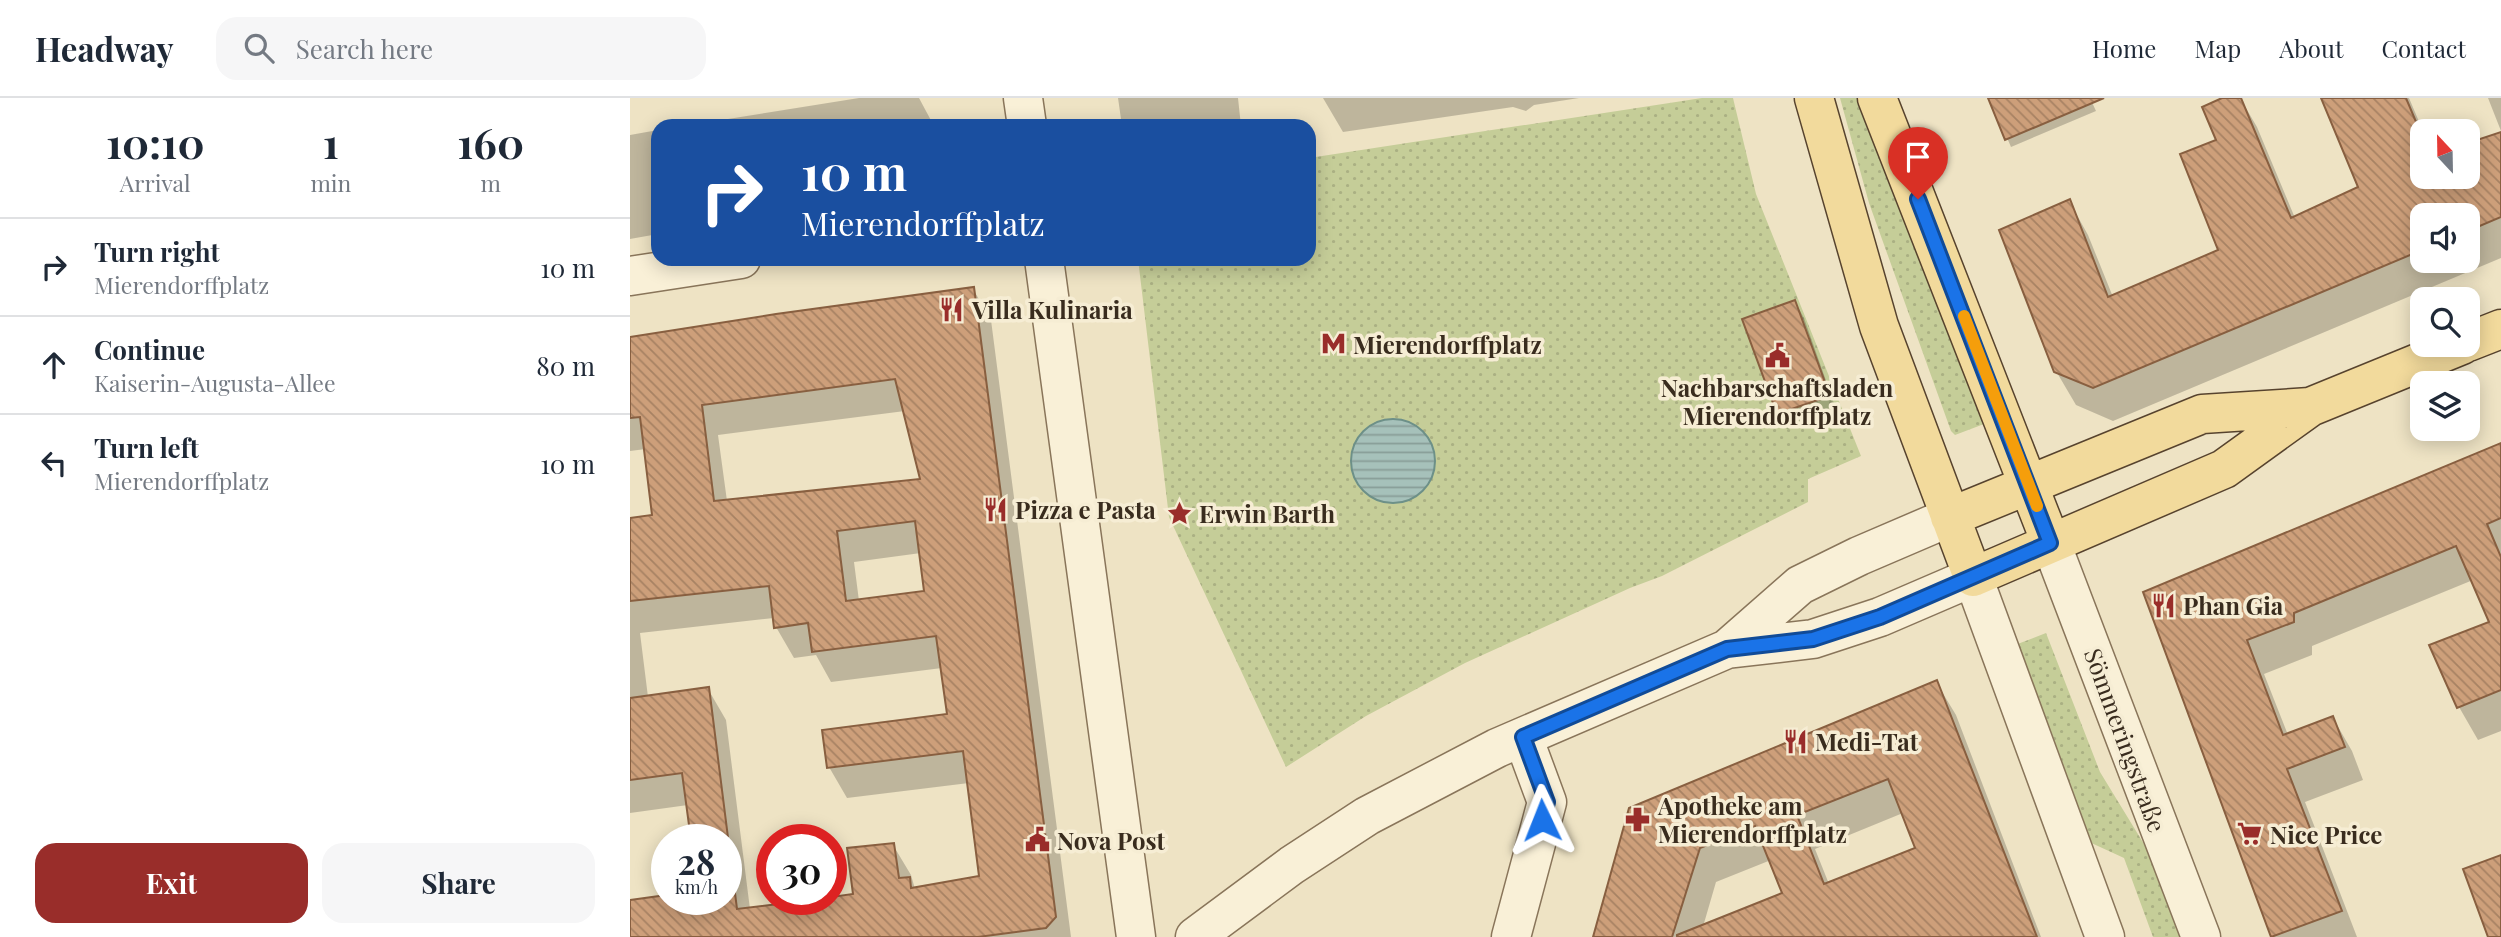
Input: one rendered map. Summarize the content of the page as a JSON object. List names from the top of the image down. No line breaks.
{"streets":{"street":["Sömmeringstraße"]},"places":{"restaurant":["Villa Kulinaria","Pizza e Pasta","Phan Gia","Medi-Tat"],"metro station":["Mierendorffplatz"],"public building":["Nachbarschaftsladen Mierendorffplatz","Nova Post"],"place":["Erwin Barth"],"pharmacy":["Apotheke am Mierendorffplatz"],"supermarket":["Nice Price"]},"north":"top","page":{"header":"Headway","search":"Search here","nav":["Home","Map","About","Contact"],"eta":["10:10","Arrival","1","min","160","m"],"turn":["10 m","Mierendorffplatz"],"list":[{"name":"Turn right","note":"Mierendorffplatz","value":"10 m"},{"name":"Continue","note":"Kaiserin-Augusta-Allee","value":"80 m"},{"name":"Turn left","note":"Mierendorffplatz","value":"10 m"}],"speed":"28 km/h","limit":"30","buttons":["Exit","Share"]}}
